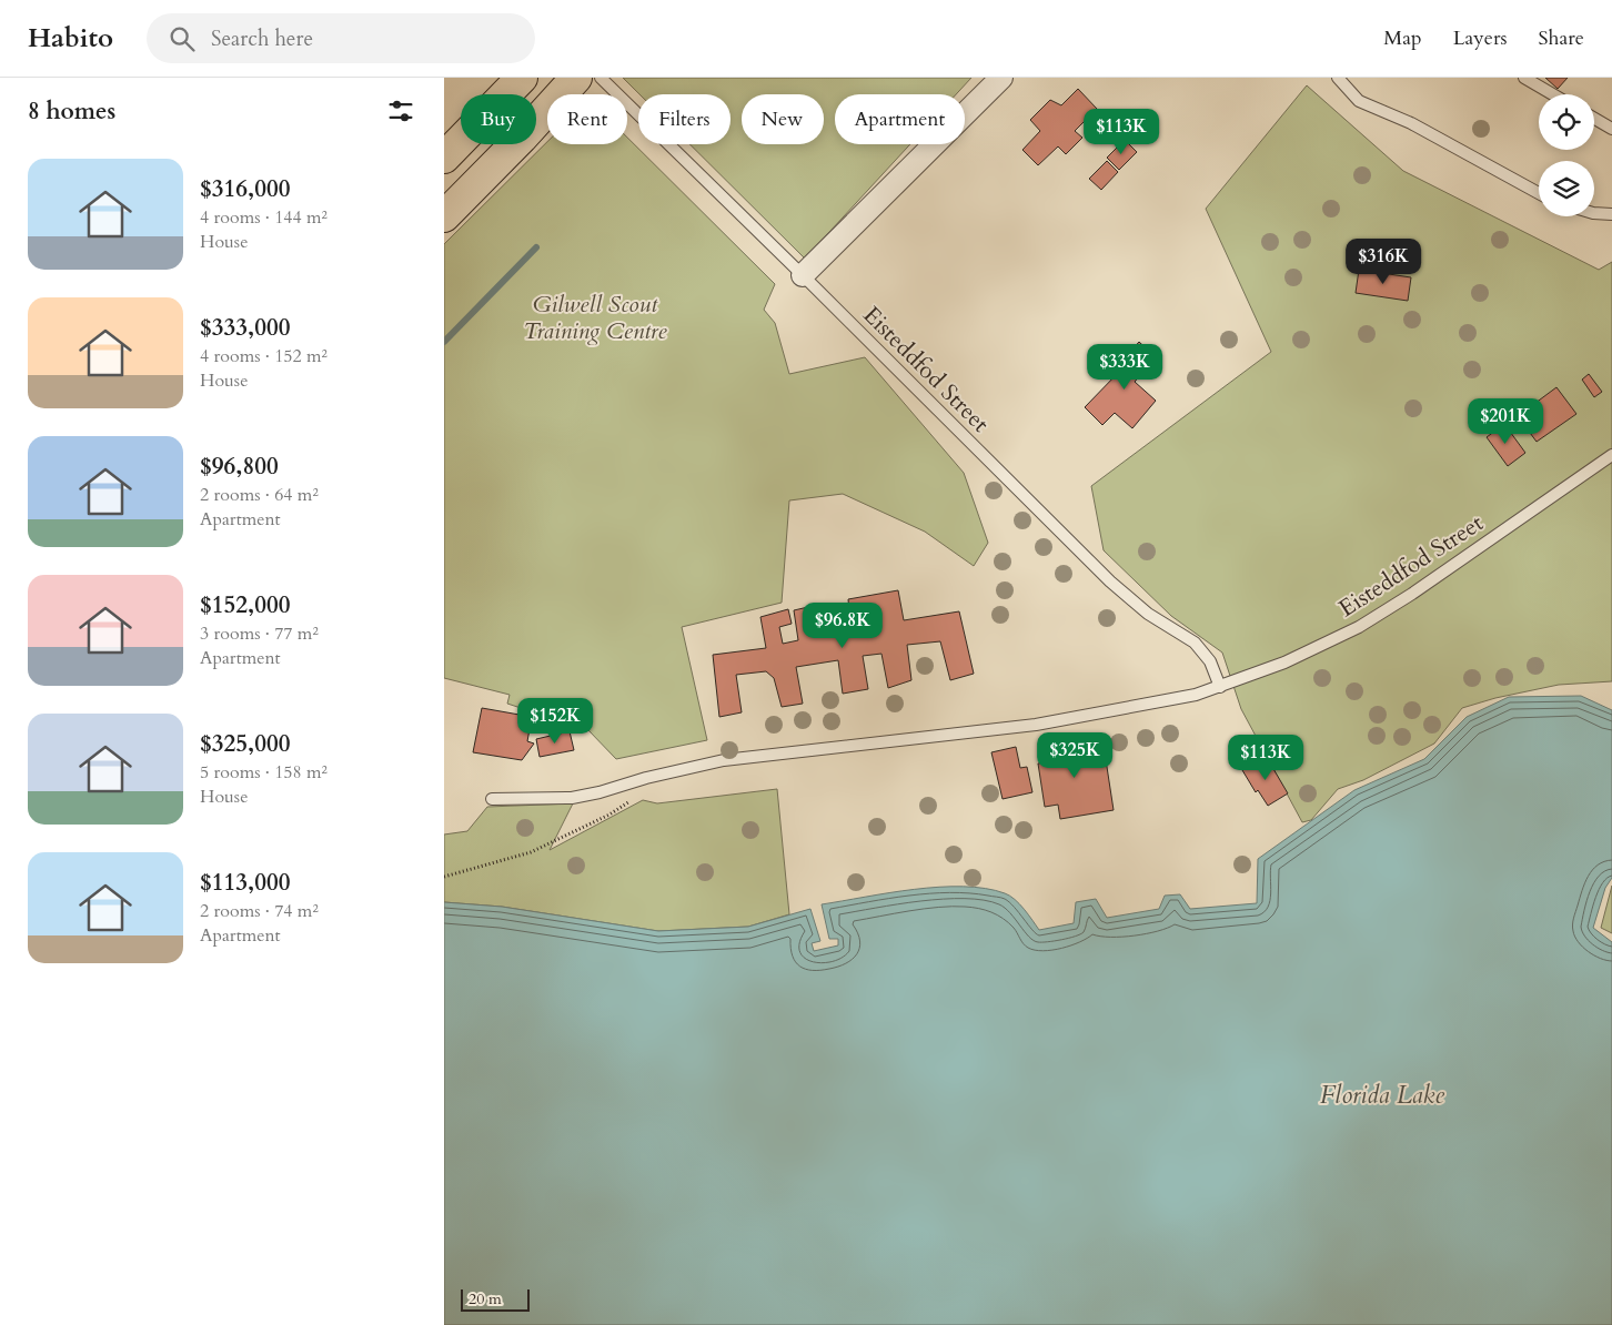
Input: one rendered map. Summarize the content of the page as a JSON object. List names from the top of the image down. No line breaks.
{"streets":{"lane":["Eisteddfod Street"]},"water":["Florida Lake"],"parks":["Gilwell Scout Training Centre"],"scale_bar":"20 m","page":{"header":"Habito","search":"Search here","nav":["Map","Layers","Share"],"heading":"8 homes","chip":["Buy","Rent","Filters","New","Apartment"],"price":["$113K","$316K","$333K","$201K","$96.8K","$152K","$325K","$113K"],"list":[{"name":"$316,000","note":"4 rooms · 144 m² · House"},{"name":"$333,000","note":"4 rooms · 152 m² · House"},{"name":"$96,800","note":"2 rooms · 64 m² · Apartment"},{"name":"$152,000","note":"3 rooms · 77 m² · Apartment"},{"name":"$325,000","note":"5 rooms · 158 m² · House"},{"name":"$113,000","note":"2 rooms · 74 m² · Apartment"}],"scale":"20 m"}}
